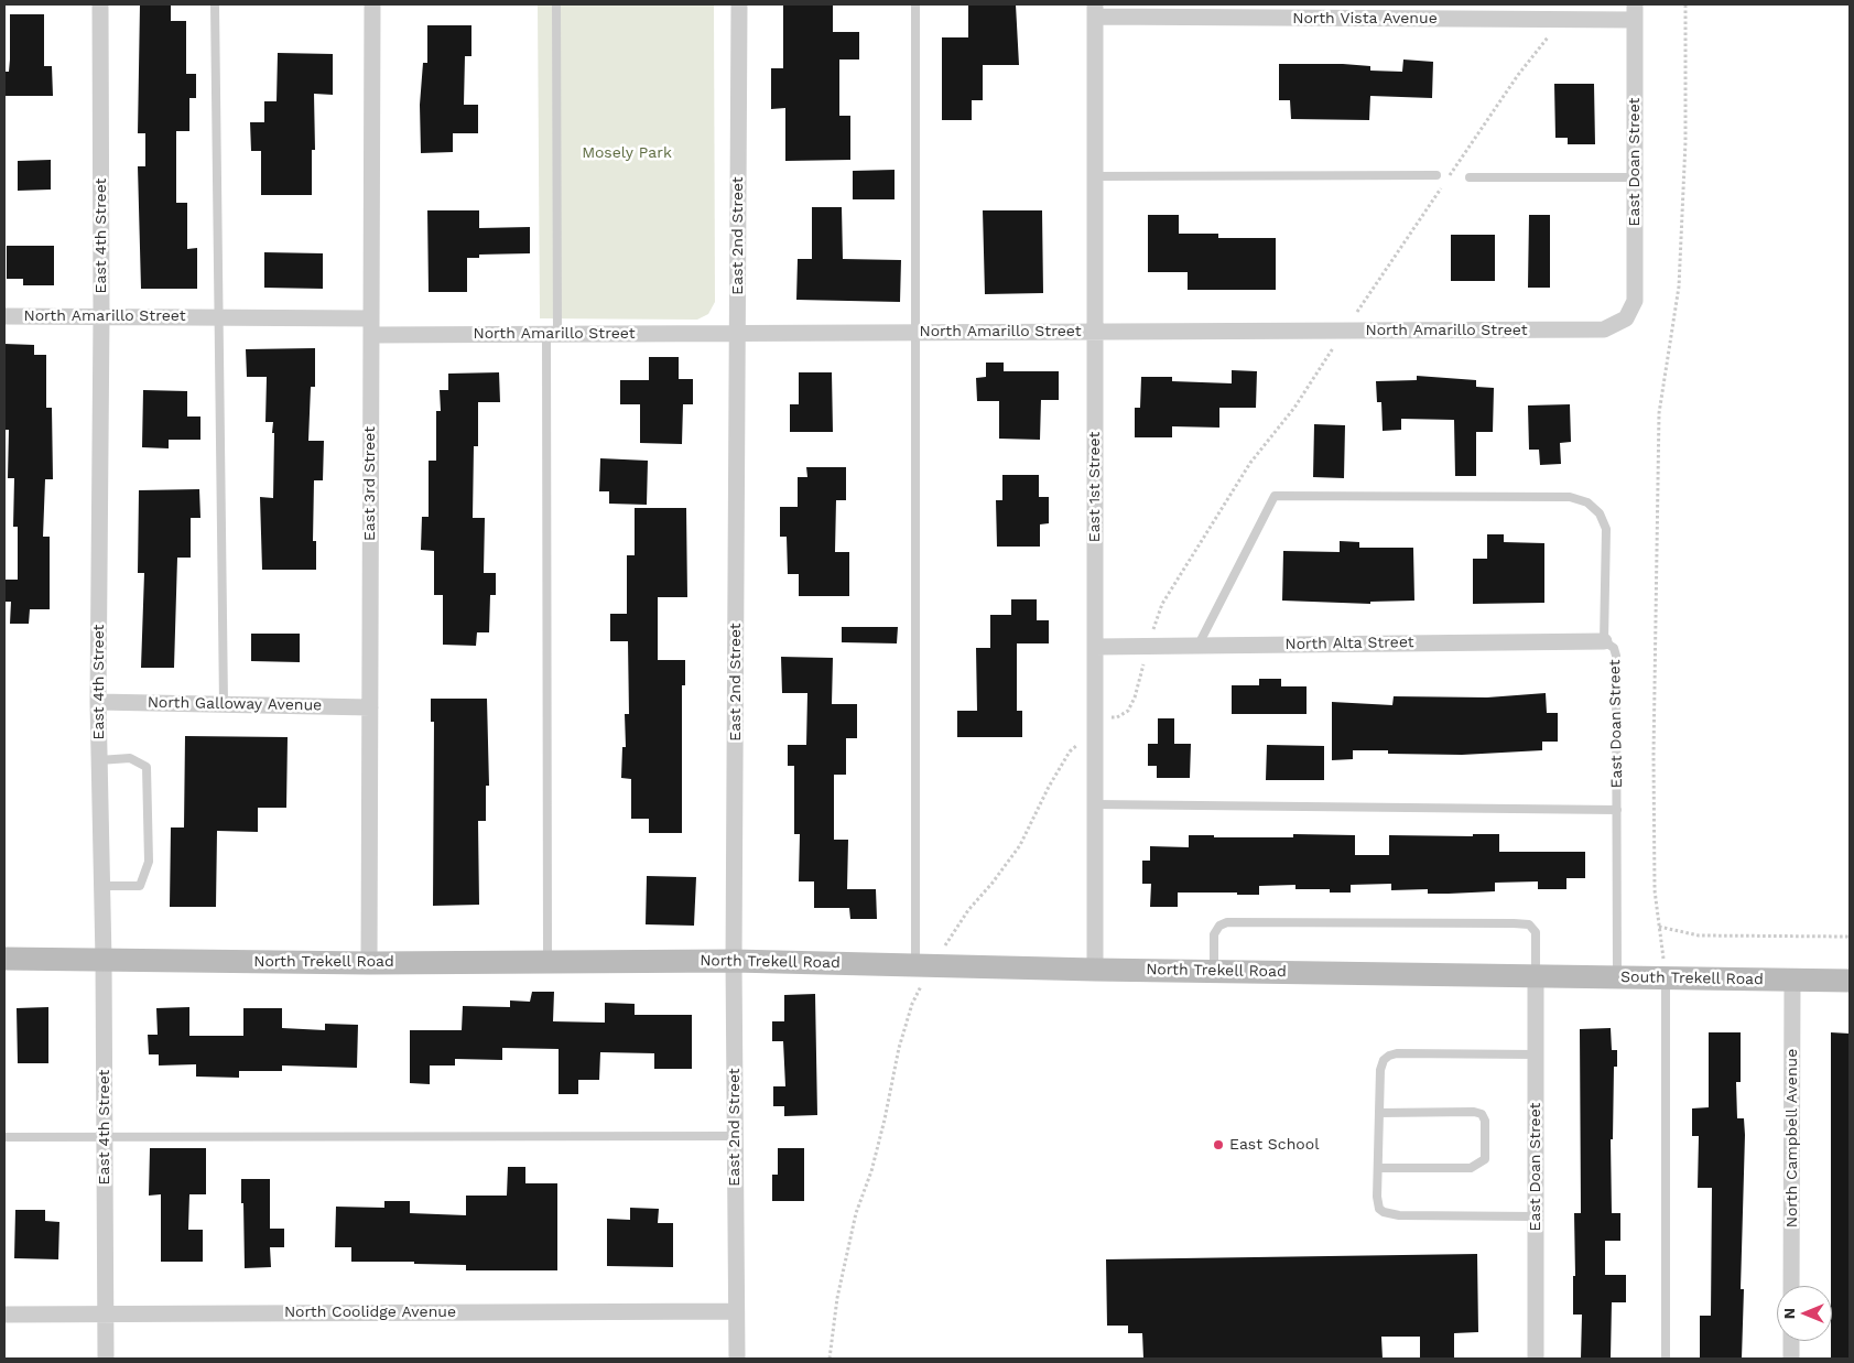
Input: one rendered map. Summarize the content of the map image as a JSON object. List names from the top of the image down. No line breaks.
{"streets":{"main road":["North Trekell Road","South Trekell Road"],"street":["North Vista Avenue","East Doan Street","East 4th Street","East 2nd Street","North Amarillo Street","East 3rd Street","East 1st Street","North Alta Street","North Galloway Avenue","North Campbell Avenue","North Coolidge Avenue"]},"crossings":[["North Vista Avenue","East Doan Street"],["North Vista Avenue","East 1st Street"],["East Doan Street","North Amarillo Street"],["East Doan Street","North Alta Street"],["East Doan Street","North Trekell Road"],["East Doan Street","South Trekell Road"],["East 4th Street","North Amarillo Street"],["East 4th Street","North Galloway Avenue"],["East 4th Street","North Trekell Road"],["East 4th Street","North Coolidge Avenue"],["East 2nd Street","North Amarillo Street"],["East 2nd Street","North Trekell Road"],["East 2nd Street","North Coolidge Avenue"],["North Amarillo Street","East 3rd Street"],["North Amarillo Street","East 1st Street"],["East 3rd Street","North Galloway Avenue"],["East 3rd Street","North Trekell Road"],["East 1st Street","North Alta Street"],["East 1st Street","North Trekell Road"],["North Trekell Road","South Trekell Road"],["South Trekell Road","North Campbell Avenue"]],"parks":["Mosely Park"],"places":["East School"],"north":"left"}
